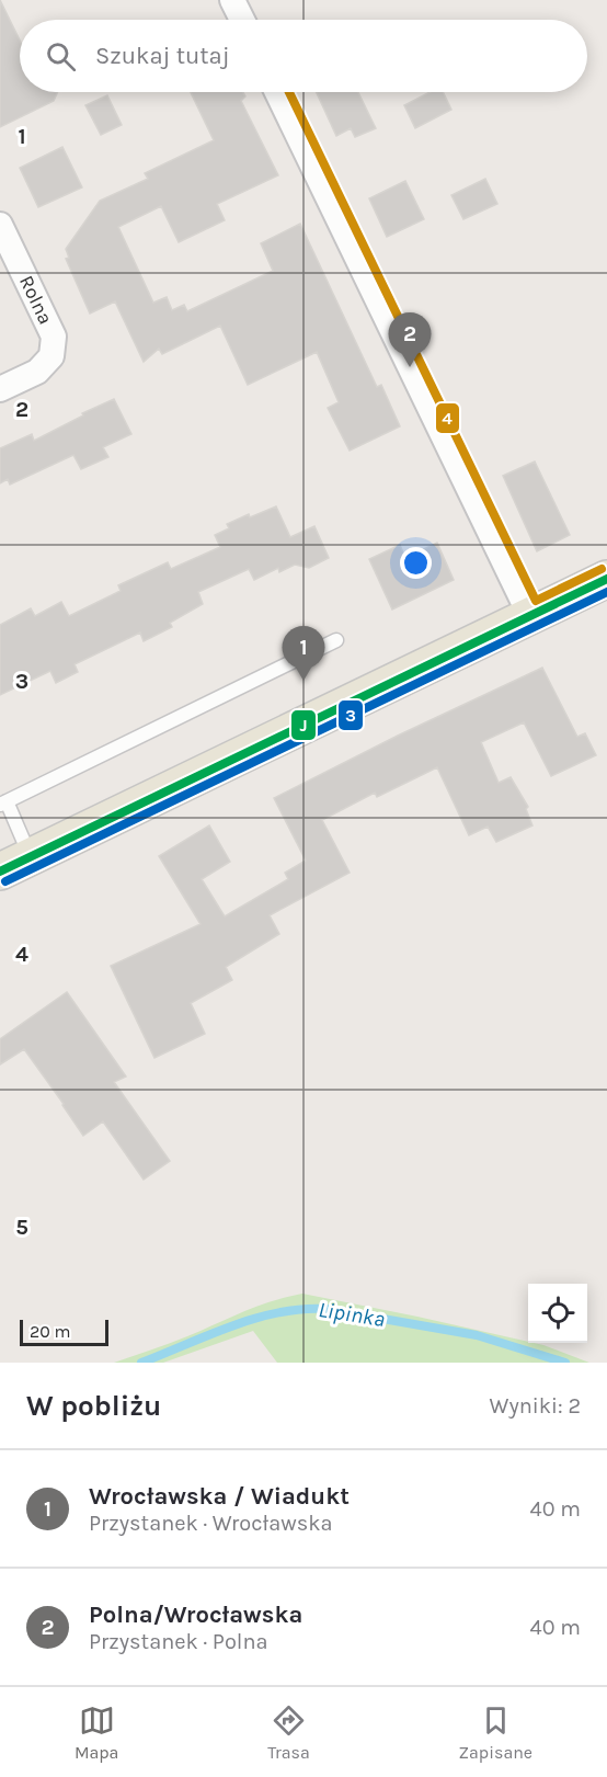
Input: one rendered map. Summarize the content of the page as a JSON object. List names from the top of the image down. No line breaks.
{"streets":{"street":["Rolna"]},"water":["Lipinka"],"lines":["transit line 4","transit line J","transit line 3"],"scale_bar":"20 m","page":{"search":"Szukaj tutaj","pins":["2","1"],"scale":"20 m","heading":["W pobliżu","Wyniki: 2"],"list":[{"mark":"1","name":"Wrocławska / Wiadukt","note":"Przystanek · Wrocławska","value":"40 m"},{"mark":"2","name":"Polna/Wrocławska","note":"Przystanek · Polna","value":"40 m"}],"nav":["Mapa","Trasa","Zapisane"]},"grid":{"rows":["1","2","3","4","5"]}}
